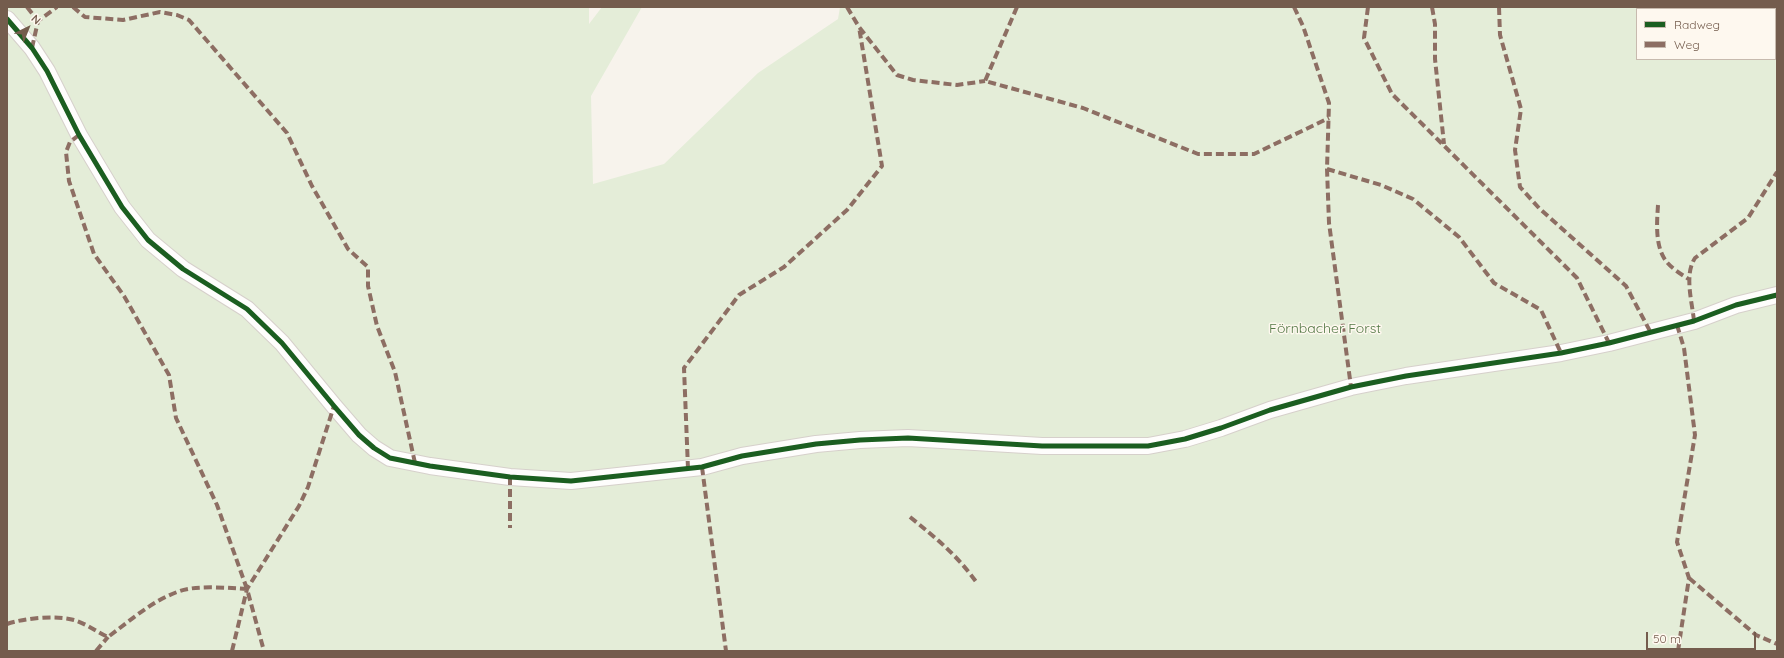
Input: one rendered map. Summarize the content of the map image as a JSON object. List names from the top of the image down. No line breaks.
{"parks":["Förnbacher Forst"],"legend":["Radweg","Weg"],"scale_bar":"50 m","north":"top right"}
